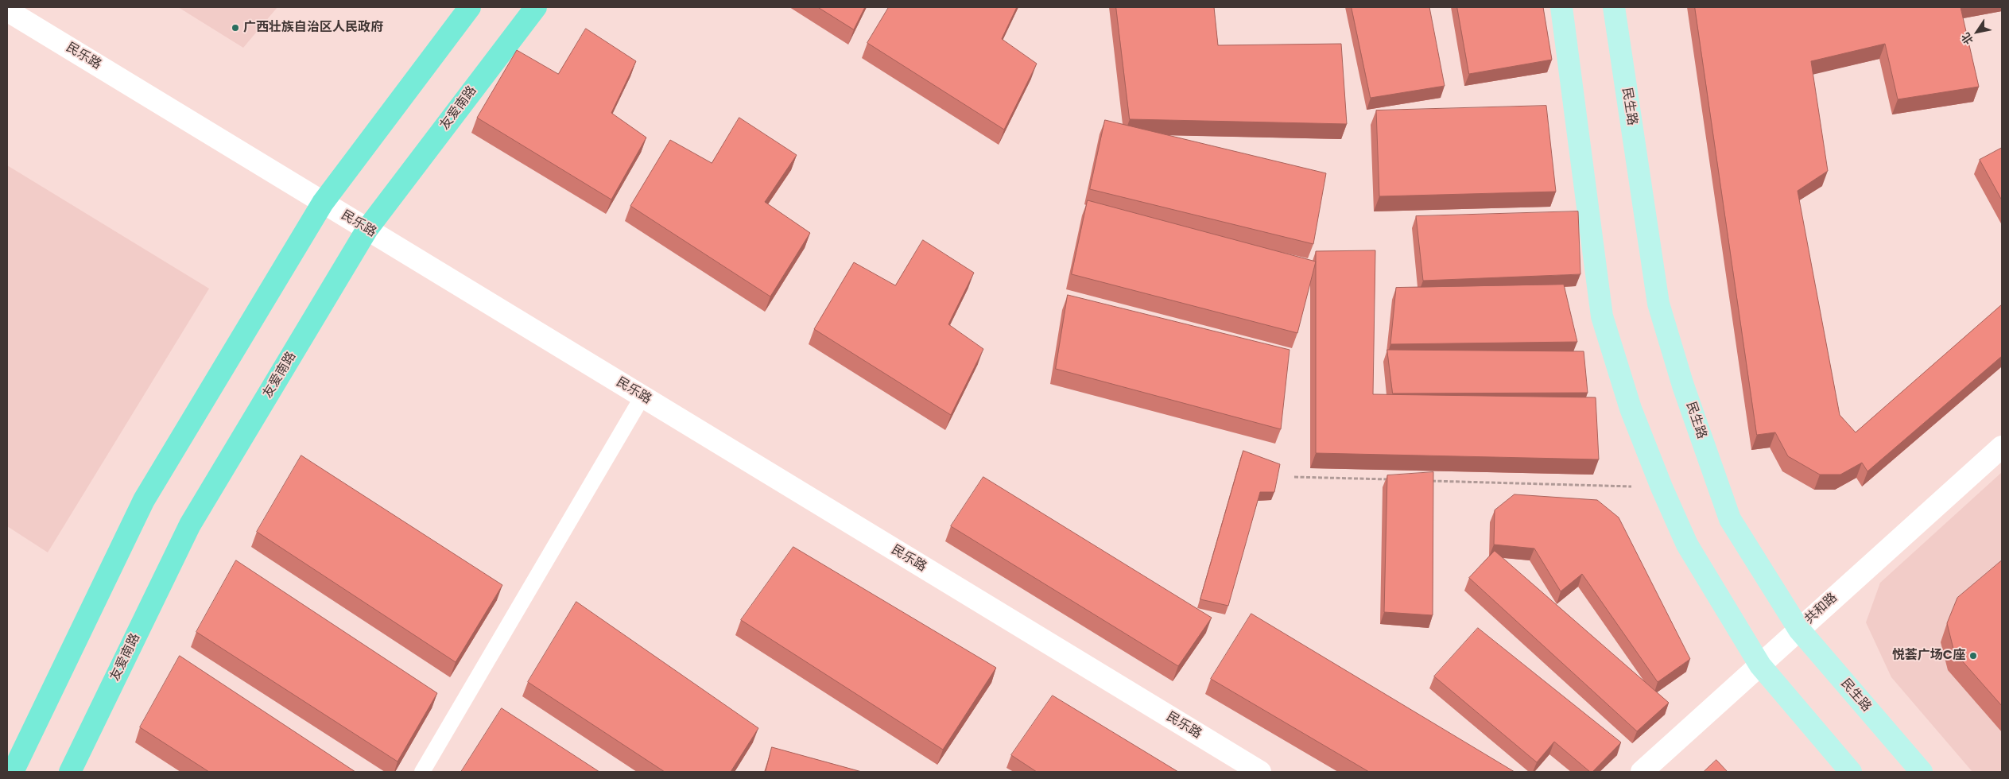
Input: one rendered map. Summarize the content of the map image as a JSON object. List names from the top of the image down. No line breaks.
{"streets":{"main road":["民生路","友爱南路"],"street":["民乐路","共和路"]},"crossings":[["民乐路","友爱南路"],["民生路","共和路"]],"places":["广西壮族自治区人民政府","悦荟广场C座"],"north":"bottom left"}
